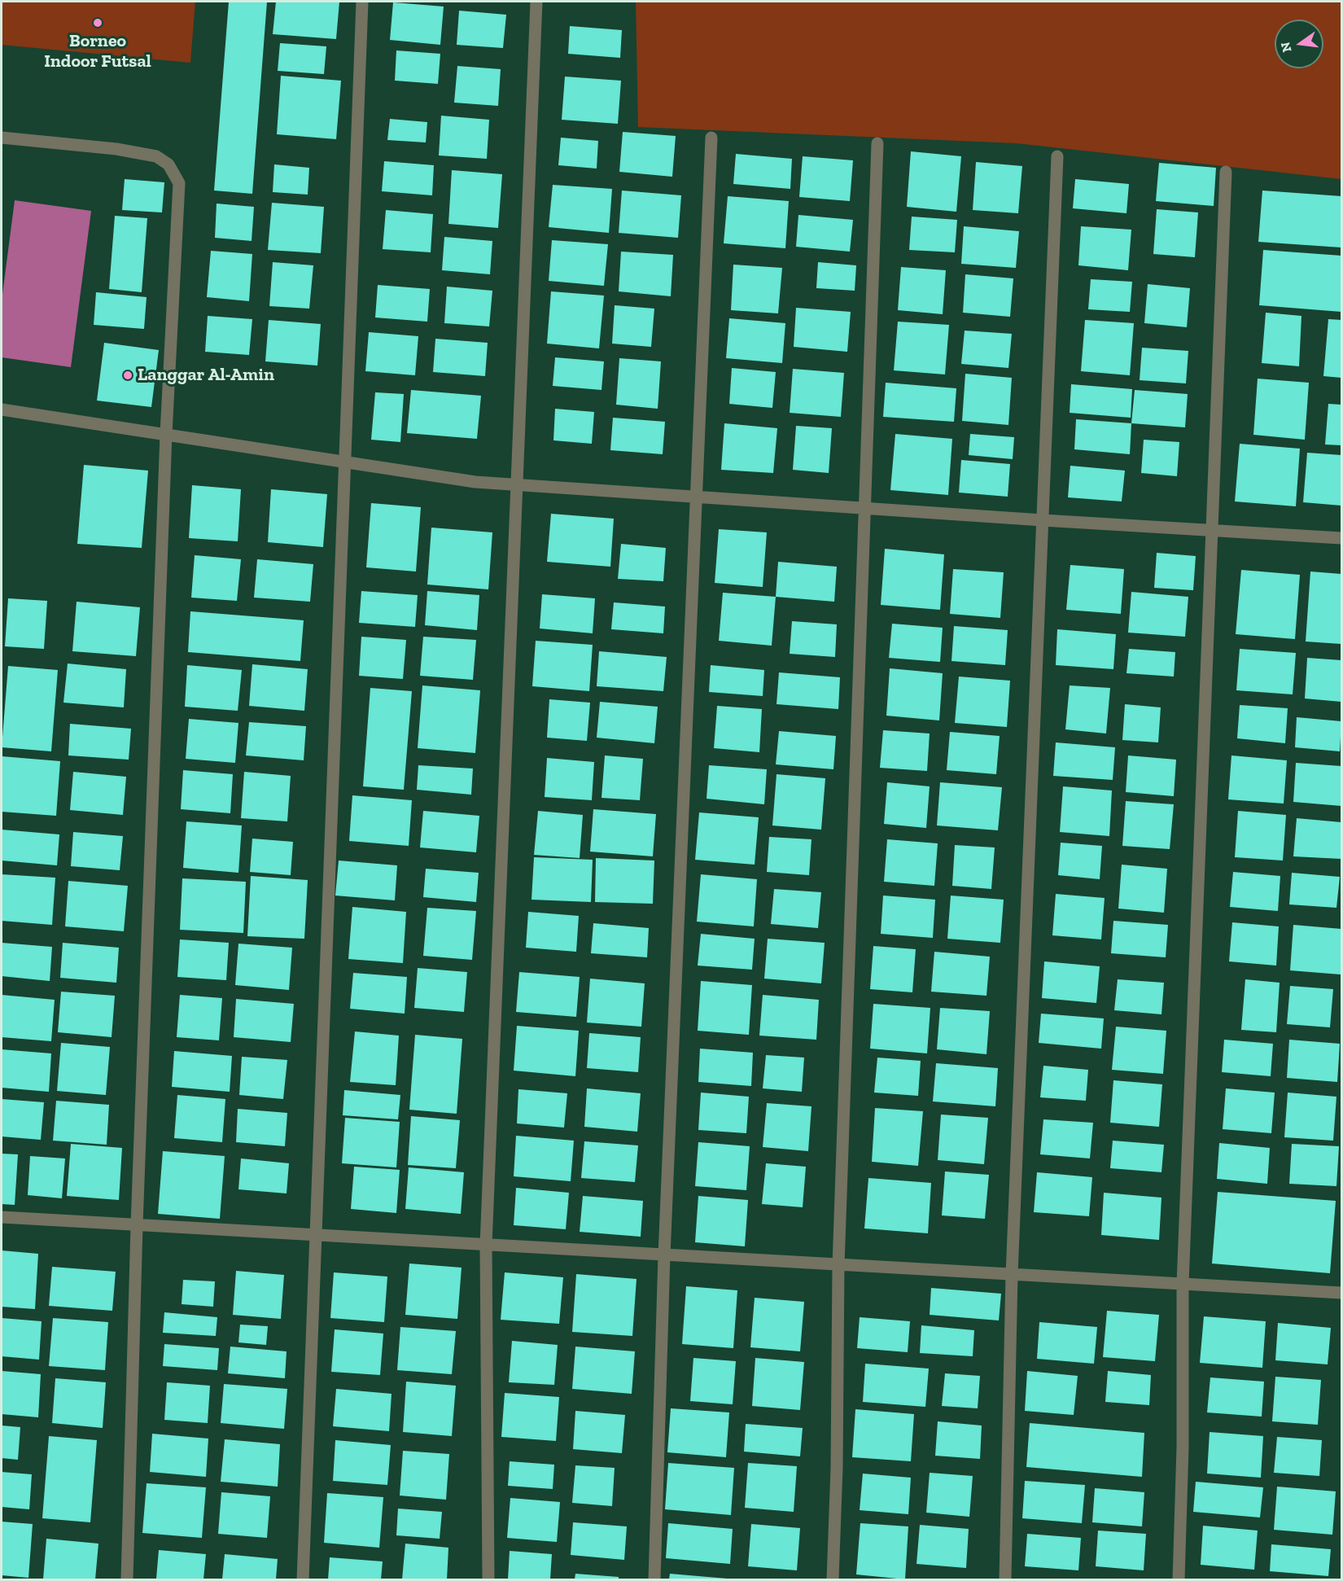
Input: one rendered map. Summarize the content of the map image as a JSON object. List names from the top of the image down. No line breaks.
{"places":["Borneo Indoor Futsal","Langgar Al-Amin"],"north":"left"}
